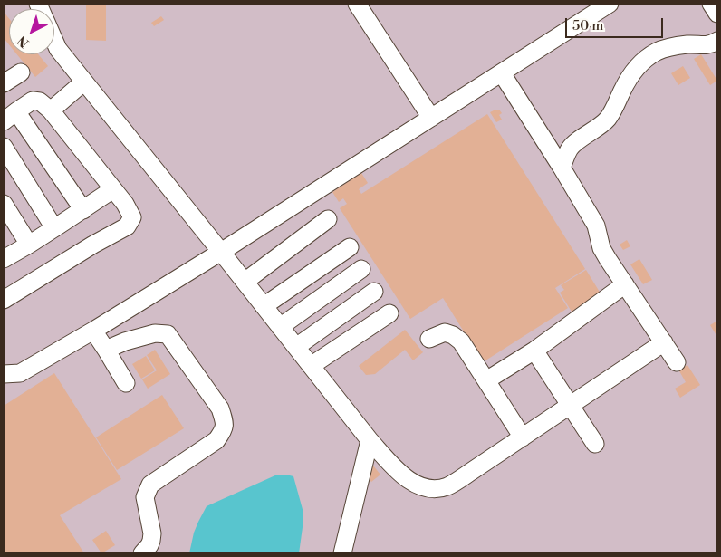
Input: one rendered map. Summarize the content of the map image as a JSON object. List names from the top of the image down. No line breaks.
{"scale_bar":"50 m","north":"bottom left"}
